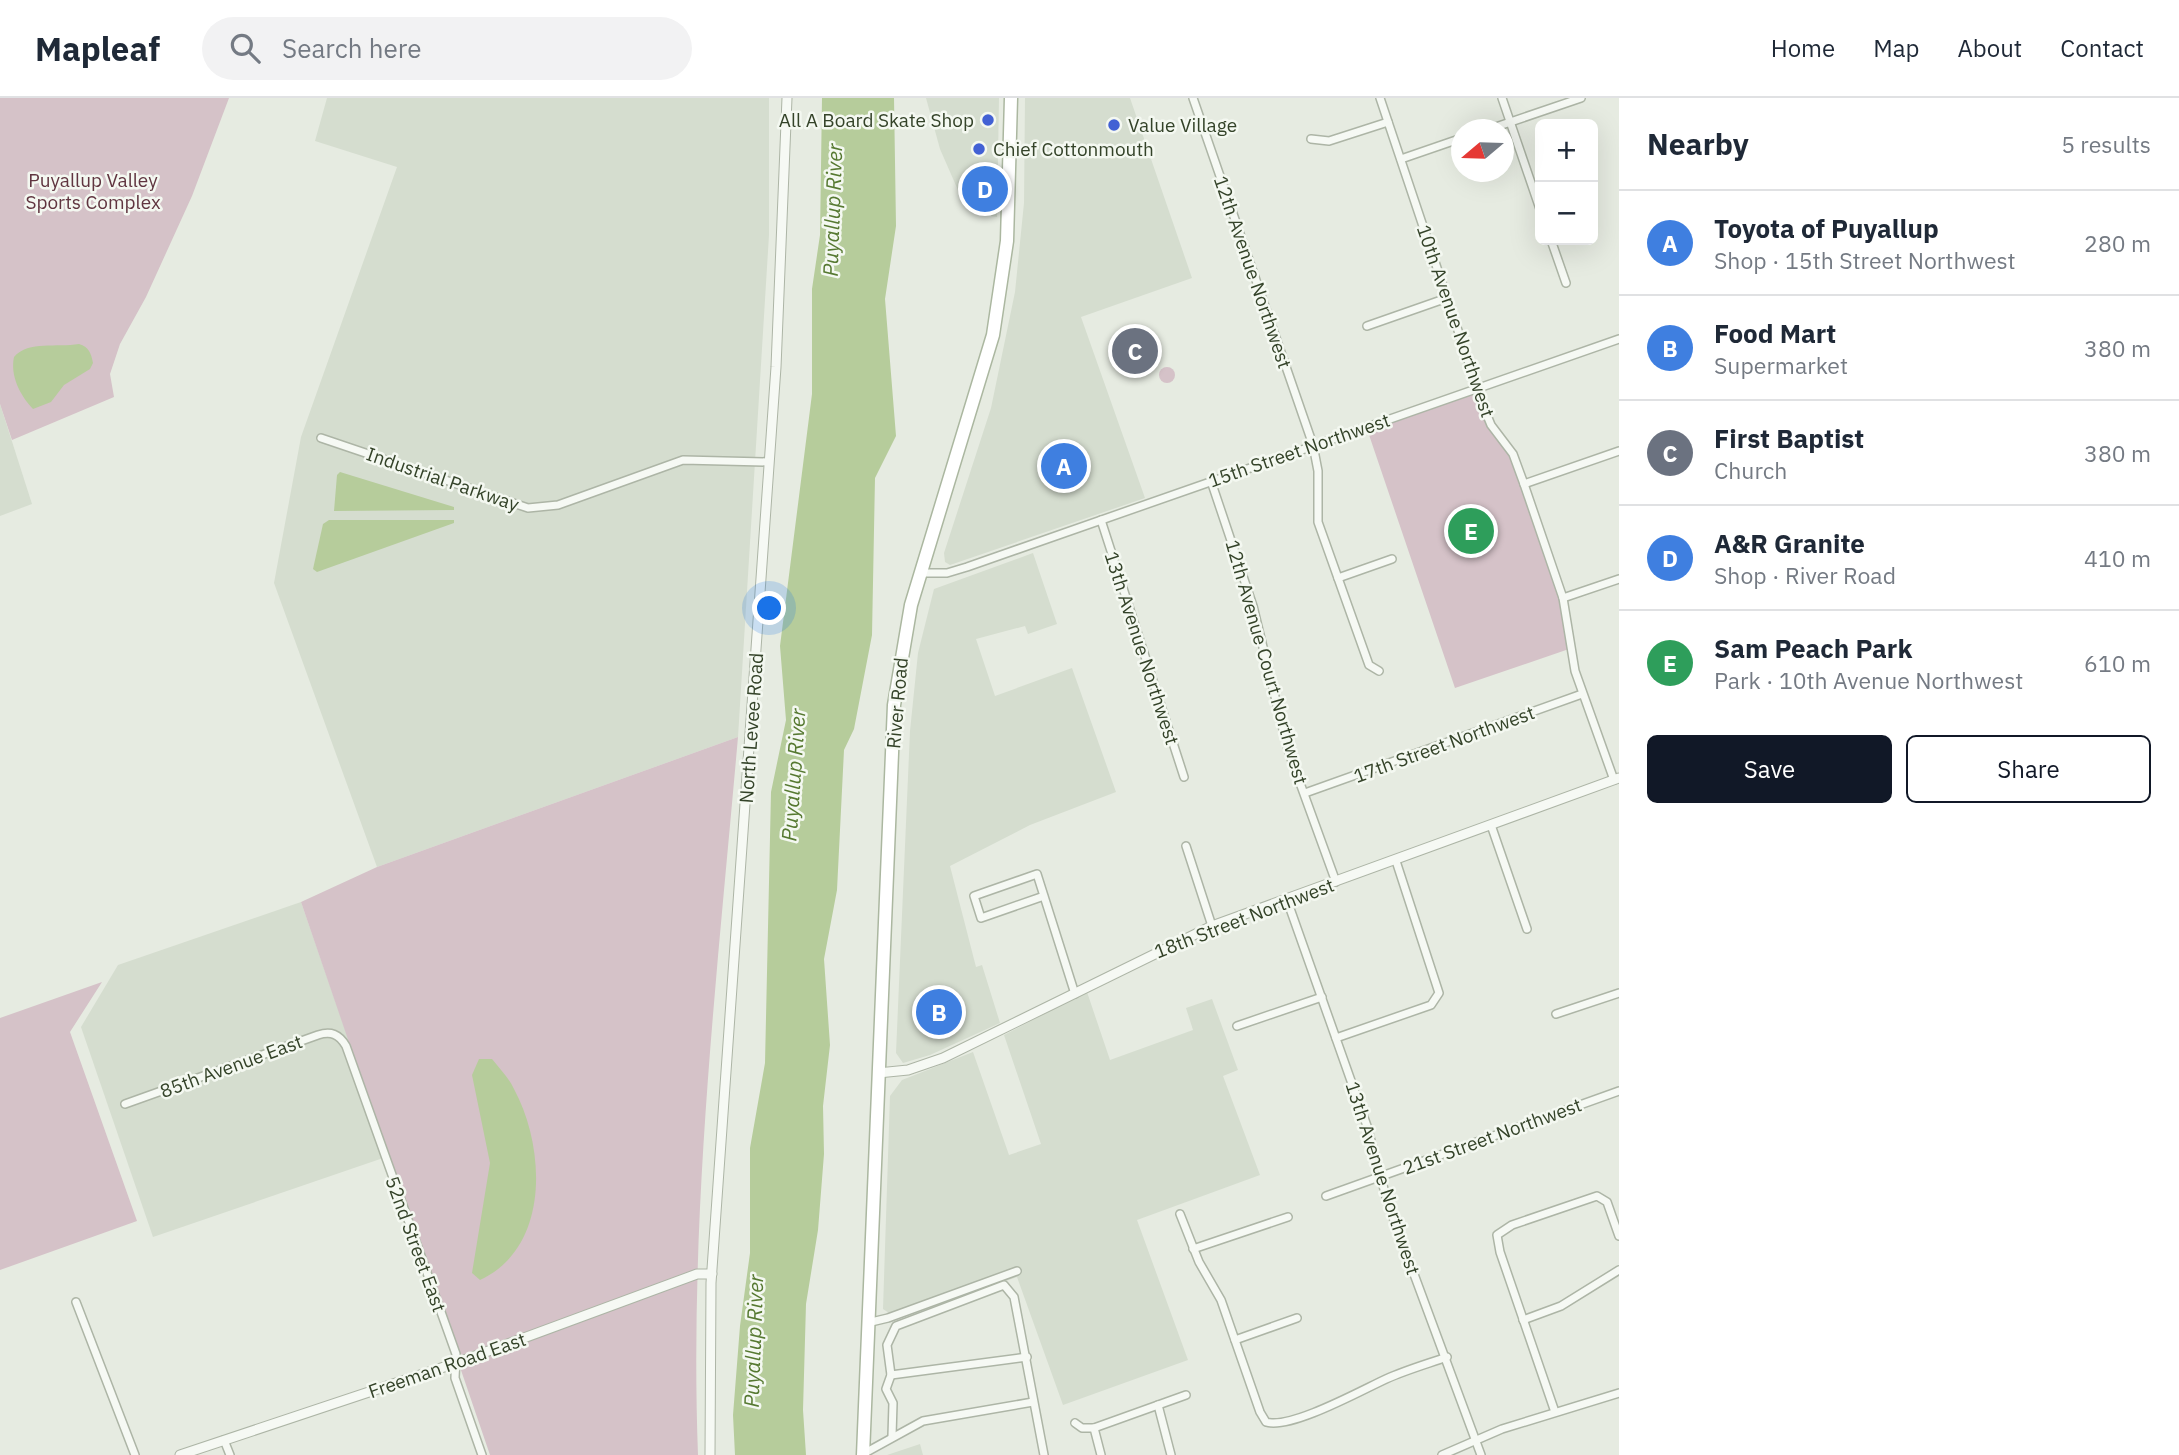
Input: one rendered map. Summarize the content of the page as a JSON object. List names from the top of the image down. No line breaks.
{"streets":{"main road":["River Road"],"street":["12th Avenue Northwest","10th Avenue Northwest","15th Street Northwest","Industrial Parkway","13th Avenue Northwest","12th Avenue Court Northwest","North Levee Road","17th Street Northwest","18th Street Northwest","85th Avenue East","21st Street Northwest","52nd Street East","Freeman Road East"]},"crossings":[["12th Avenue Northwest","15th Street Northwest"],["10th Avenue Northwest","15th Street Northwest"],["10th Avenue Northwest","17th Street Northwest"],["10th Avenue Northwest","18th Street Northwest"],["15th Street Northwest","13th Avenue Northwest"],["15th Street Northwest","12th Avenue Court Northwest"],["15th Street Northwest","River Road"],["Industrial Parkway","North Levee Road"],["13th Avenue Northwest","18th Street Northwest"],["13th Avenue Northwest","21st Street Northwest"],["12th Avenue Court Northwest","17th Street Northwest"],["12th Avenue Court Northwest","18th Street Northwest"],["River Road","18th Street Northwest"],["North Levee Road","Freeman Road East"],["85th Avenue East","52nd Street East"],["52nd Street East","Freeman Road East"]],"water":["Puyallup River"],"parks":["Puyallup Valley Sports Complex"],"places":["All A Board Skate Shop","Value Village","Chief Cottonmouth"],"north":"left","page":{"header":"Mapleaf","search":"Search here","nav":["Home","Map","About","Contact"],"heading":["Nearby","5 results"],"map_buttons":["+","−"],"pins":["D","C","A","E","B"],"list":[{"mark":"A","name":"Toyota of Puyallup","note":"Shop · 15th Street Northwest","value":"280 m"},{"mark":"B","name":"Food Mart","note":"Supermarket","value":"380 m"},{"mark":"C","name":"First Baptist","note":"Church","value":"380 m"},{"mark":"D","name":"A&R Granite","note":"Shop · River Road","value":"410 m"},{"mark":"E","name":"Sam Peach Park","note":"Park · 10th Avenue Northwest","value":"610 m"}],"buttons":["Save","Share"]}}
